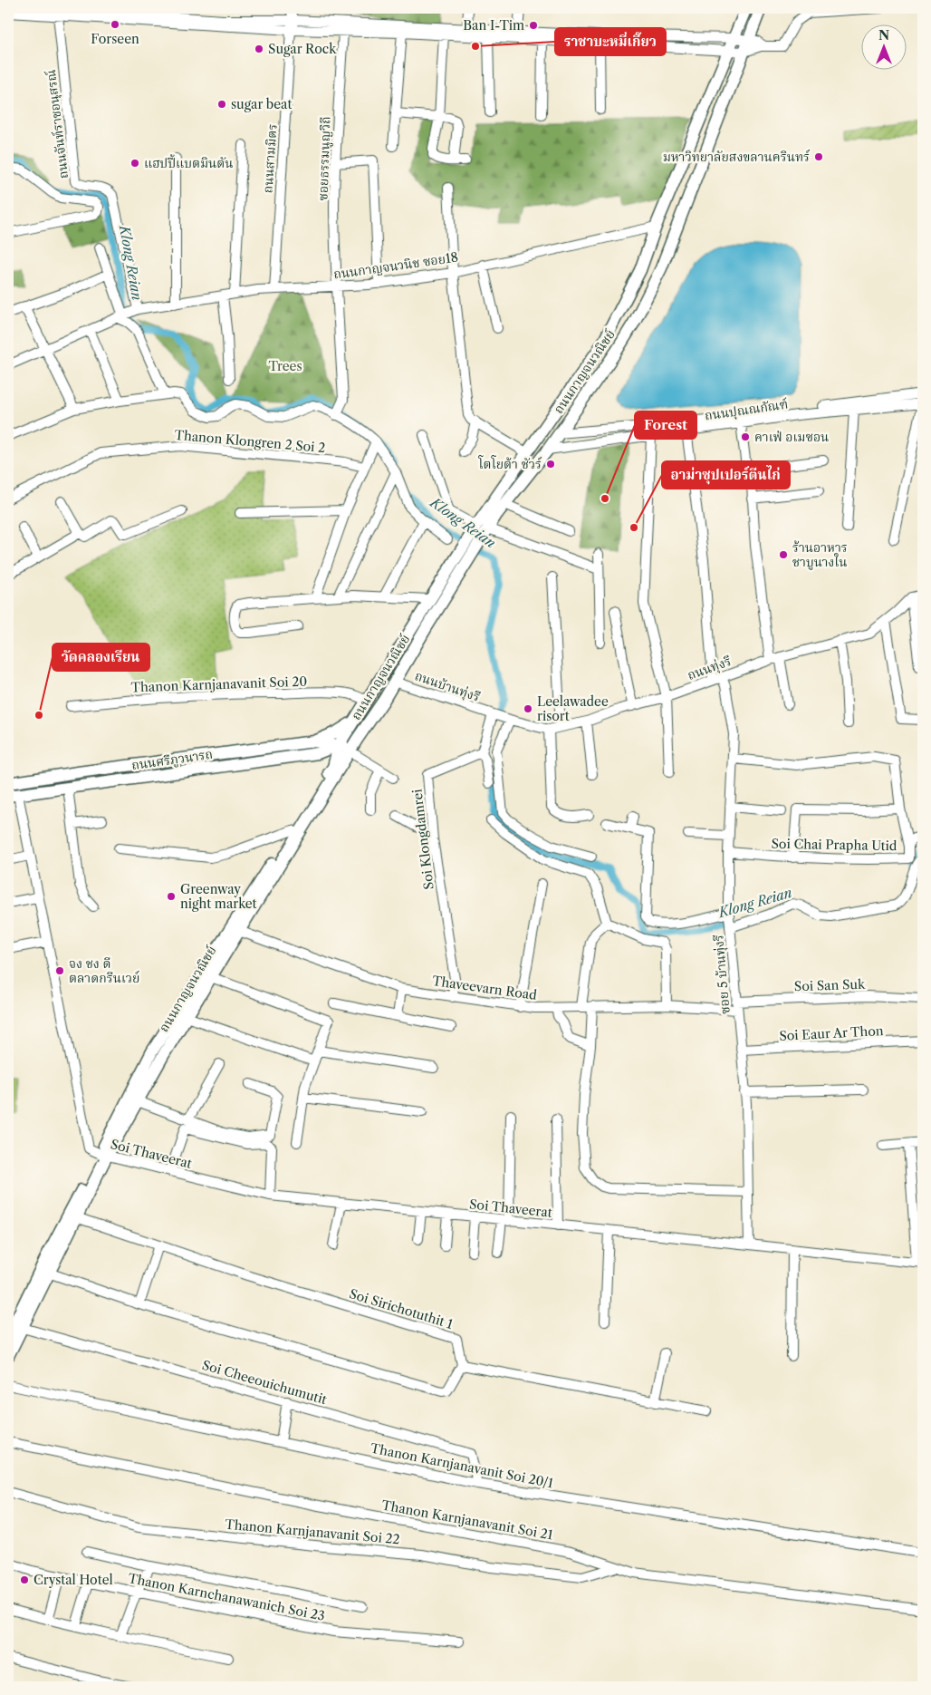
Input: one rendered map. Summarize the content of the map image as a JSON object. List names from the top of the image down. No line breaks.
{"streets":{"main road":["ถนนกาญจนวณิชย์","ถนนศรีภูวนารถ"],"street":["ถนนจันท์ราชอนุสรณ์","ถนนสามมิตร","ซอยธรรมนูญวิถี","ถนนกาญจนวนิช ซอย18","ถนนปุณณกัณฑ์","Thanon Klongren 2 Soi 2","ถนนทุ่งรี","Thanon Karnjanavanit Soi 20","ถนนบ้านทุ่งรี","Soi Klongdamrei","Soi Chai Prapha Utid","ซอย 5 บ้านทุ่งรี","Soi San Suk","Thaveevarn Road","Soi Eaur Ar Thon","Soi Thaveerat","Soi Sirichotuthit 1","Soi Cheeouichumutit","Thanon Karnjanavanit Soi 20/1","Thanon Karnjanavanit Soi 21","Thanon Karnjanavanit Soi 22","Thanon Karnchanawanich Soi 23"]},"crossings":[["ถนนจันท์ราชอนุสรณ์","ถนนกาญจนวนิช ซอย18"],["ถนนสามมิตร","ถนนกาญจนวนิช ซอย18"],["ซอยธรรมนูญวิถี","ถนนกาญจนวนิช ซอย18"],["ถนนกาญจนวนิช ซอย18","ถนนกาญจนวณิชย์"],["ถนนกาญจนวณิชย์","ถนนปุณณกัณฑ์"],["ถนนกาญจนวณิชย์","Thanon Karnjanavanit Soi 20"],["ถนนกาญจนวณิชย์","ถนนบ้านทุ่งรี"],["ถนนกาญจนวณิชย์","ถนนศรีภูวนารถ"],["ถนนกาญจนวณิชย์","Thaveevarn Road"],["ถนนกาญจนวณิชย์","Soi Thaveerat"],["ถนนกาญจนวณิชย์","Soi Sirichotuthit 1"],["ถนนกาญจนวณิชย์","Soi Cheeouichumutit"],["ถนนปุณณกัณฑ์","ซอย 5 บ้านทุ่งรี"],["ถนนทุ่งรี","ซอย 5 บ้านทุ่งรี"],["Soi Klongdamrei","Thaveevarn Road"],["Soi Chai Prapha Utid","ซอย 5 บ้านทุ่งรี"],["ซอย 5 บ้านทุ่งรี","Soi San Suk"],["ซอย 5 บ้านทุ่งรี","Thaveevarn Road"],["ซอย 5 บ้านทุ่งรี","Soi Eaur Ar Thon"],["ซอย 5 บ้านทุ่งรี","Soi Thaveerat"],["Soi San Suk","Thaveevarn Road"],["Soi Cheeouichumutit","Thanon Karnjanavanit Soi 20/1"],["Thanon Karnjanavanit Soi 21","Thanon Karnjanavanit Soi 22"]],"water":["Klong Reian"],"parks":["Trees"],"places":["Forseen","Ban I-Tim","ราชาบะหมี่เกี๊ยว","Sugar Rock","sugar beat","มหาวิทยาลัยสงขลานครินทร์","แฮปปี้แบตมินตัน","คาเฟ่ อเมซอน","โตโยต้า ชัวร์","Forest","อาม่าซุปเปอร์ตีนไก่","ร้านอาหาร ชาบูนางใน","Leelawadee risort","วัดคลองเรียน","Greenway night market","จง ชง ดี ตลาดกรีนเวย์","Crystal Hotel"],"north":"top"}
